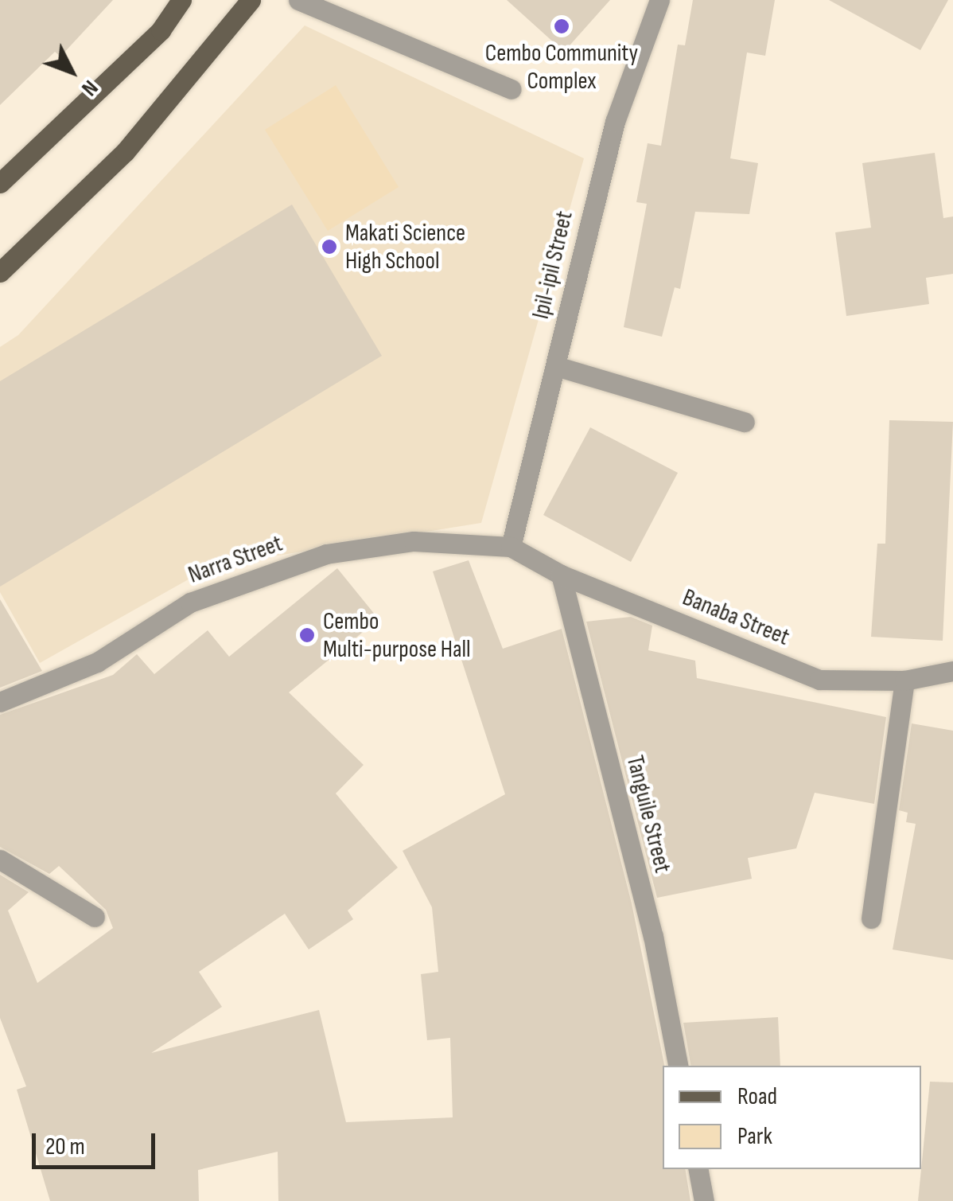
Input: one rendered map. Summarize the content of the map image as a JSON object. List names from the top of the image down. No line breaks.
{"streets":{"street":["Ipil-ipil Street","Narra Street","Banaba Street","Tanguile Street"]},"crossings":[["Ipil-ipil Street","Narra Street"],["Ipil-ipil Street","Banaba Street"],["Narra Street","Banaba Street"],["Banaba Street","Tanguile Street"]],"places":["Cembo Community Complex","Makati Science High School","Cembo Multi-purpose Hall"],"legend":["Road","Park"],"scale_bar":"20 m","north":"bottom right"}
